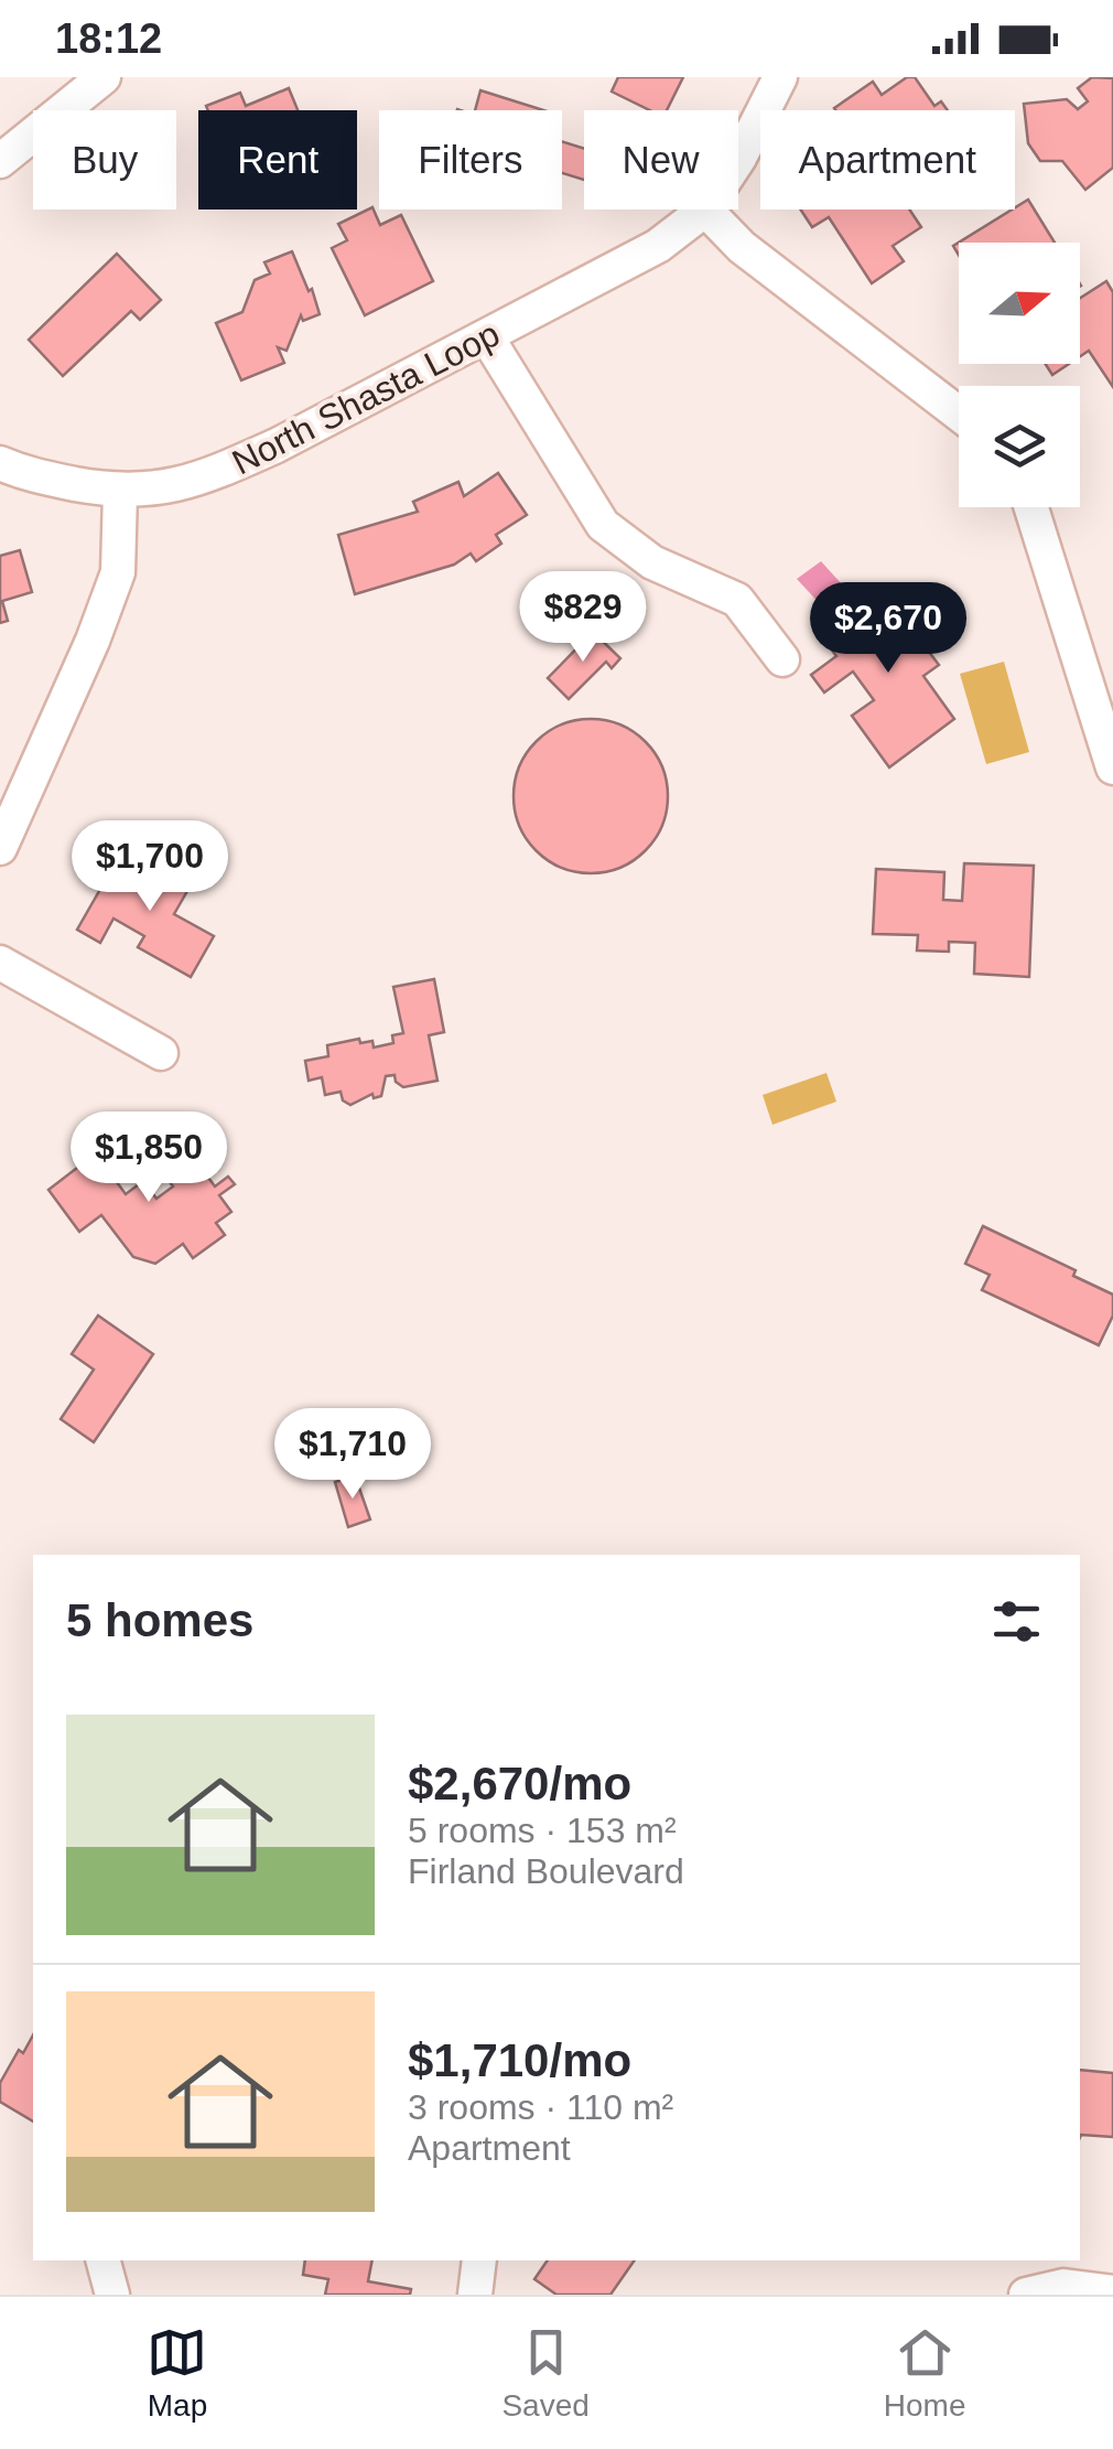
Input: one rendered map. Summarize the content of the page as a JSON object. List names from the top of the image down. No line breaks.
{"streets":{"street":["North Shasta Loop"]},"north":"right","page":{"status":"18:12","chip":["Buy","Rent","Filters","New","Apartment"],"price":["$829","$2,670","$1,700","$1,850","$1,710"],"heading":"5 homes","list":[{"name":"$2,670/mo","note":"5 rooms · 153 m² · Firland Boulevard"},{"name":"$1,710/mo","note":"3 rooms · 110 m² · Apartment"}],"tabs":["Map","Saved","Home"]}}
